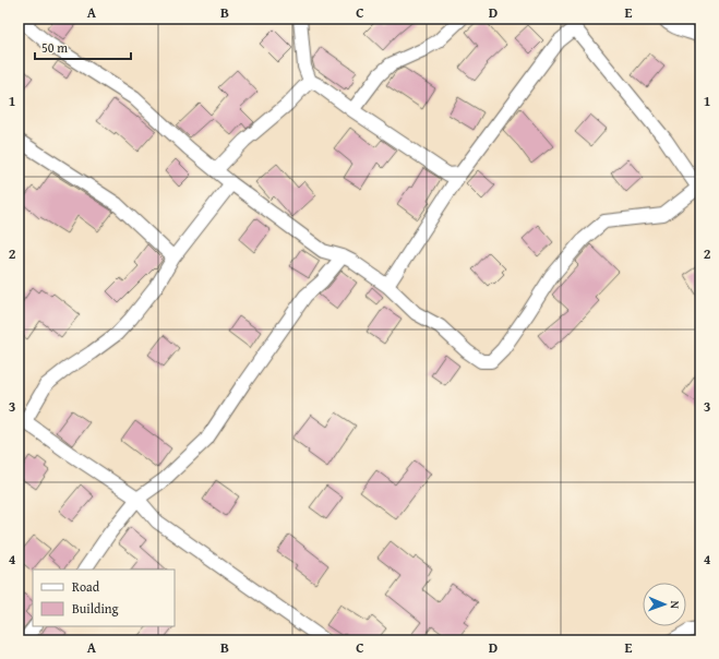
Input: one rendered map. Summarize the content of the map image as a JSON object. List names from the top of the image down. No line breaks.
{"legend":["Road","Building"],"scale_bar":"50 m","north":"right","grid":{"columns":["A","B","C","D","E"],"rows":["1","2","3","4"]}}
